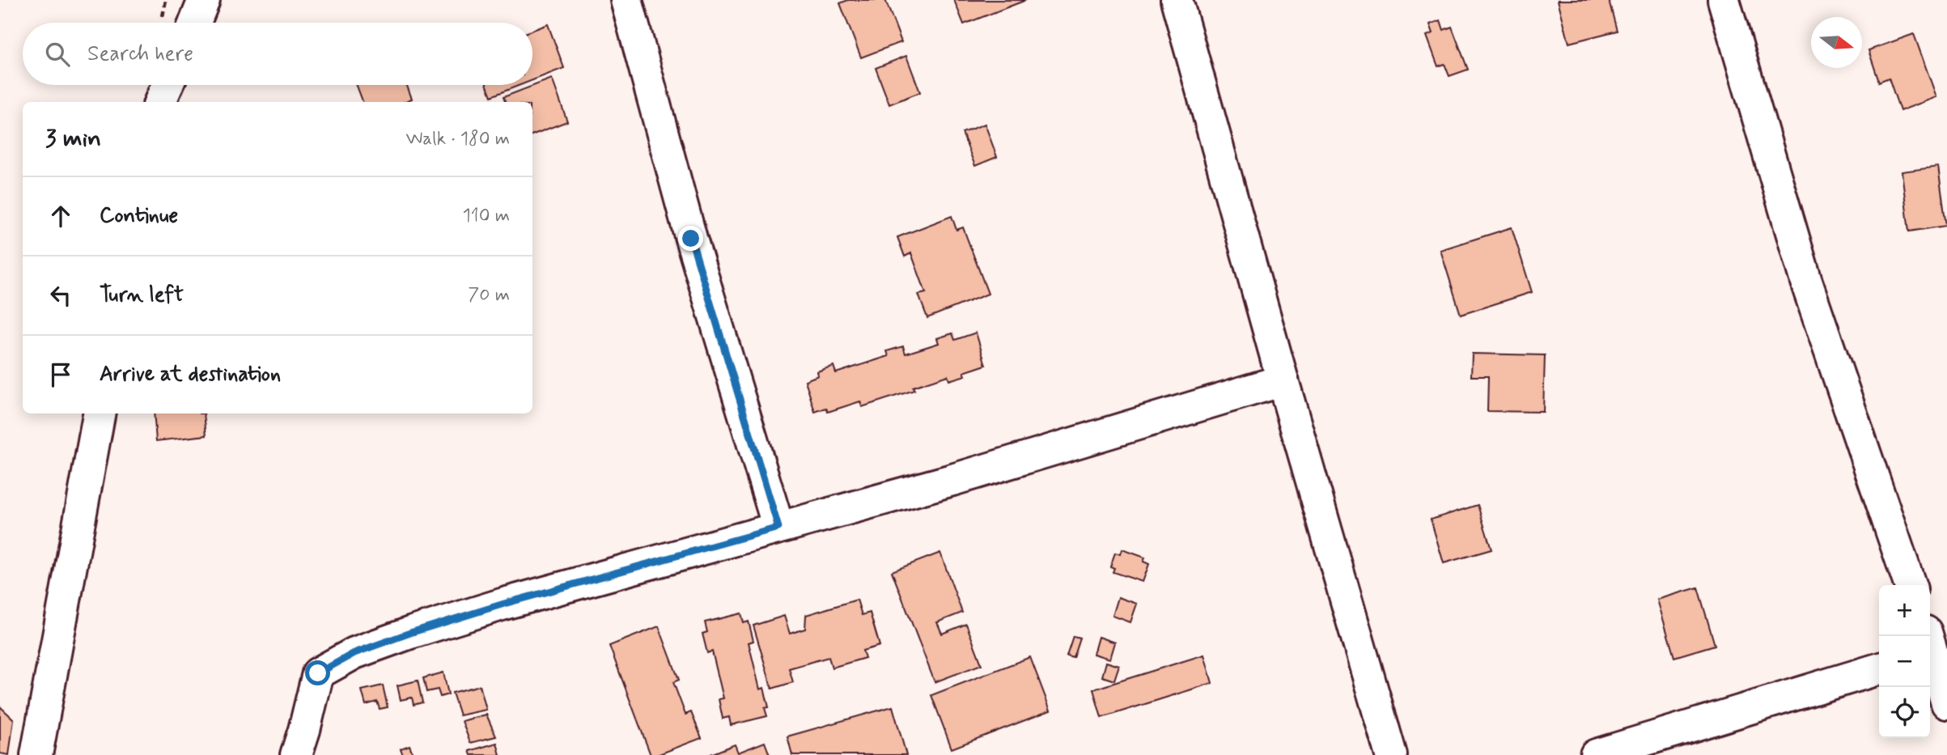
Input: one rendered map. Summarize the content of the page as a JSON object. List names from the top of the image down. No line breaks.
{"north":"right","page":{"search":"Search here","heading":["3 min","Walk · 180 m"],"list":[["Continue","110 m"],["Turn left","70 m"],"Arrive at destination"],"map_buttons":["+","−"]}}
